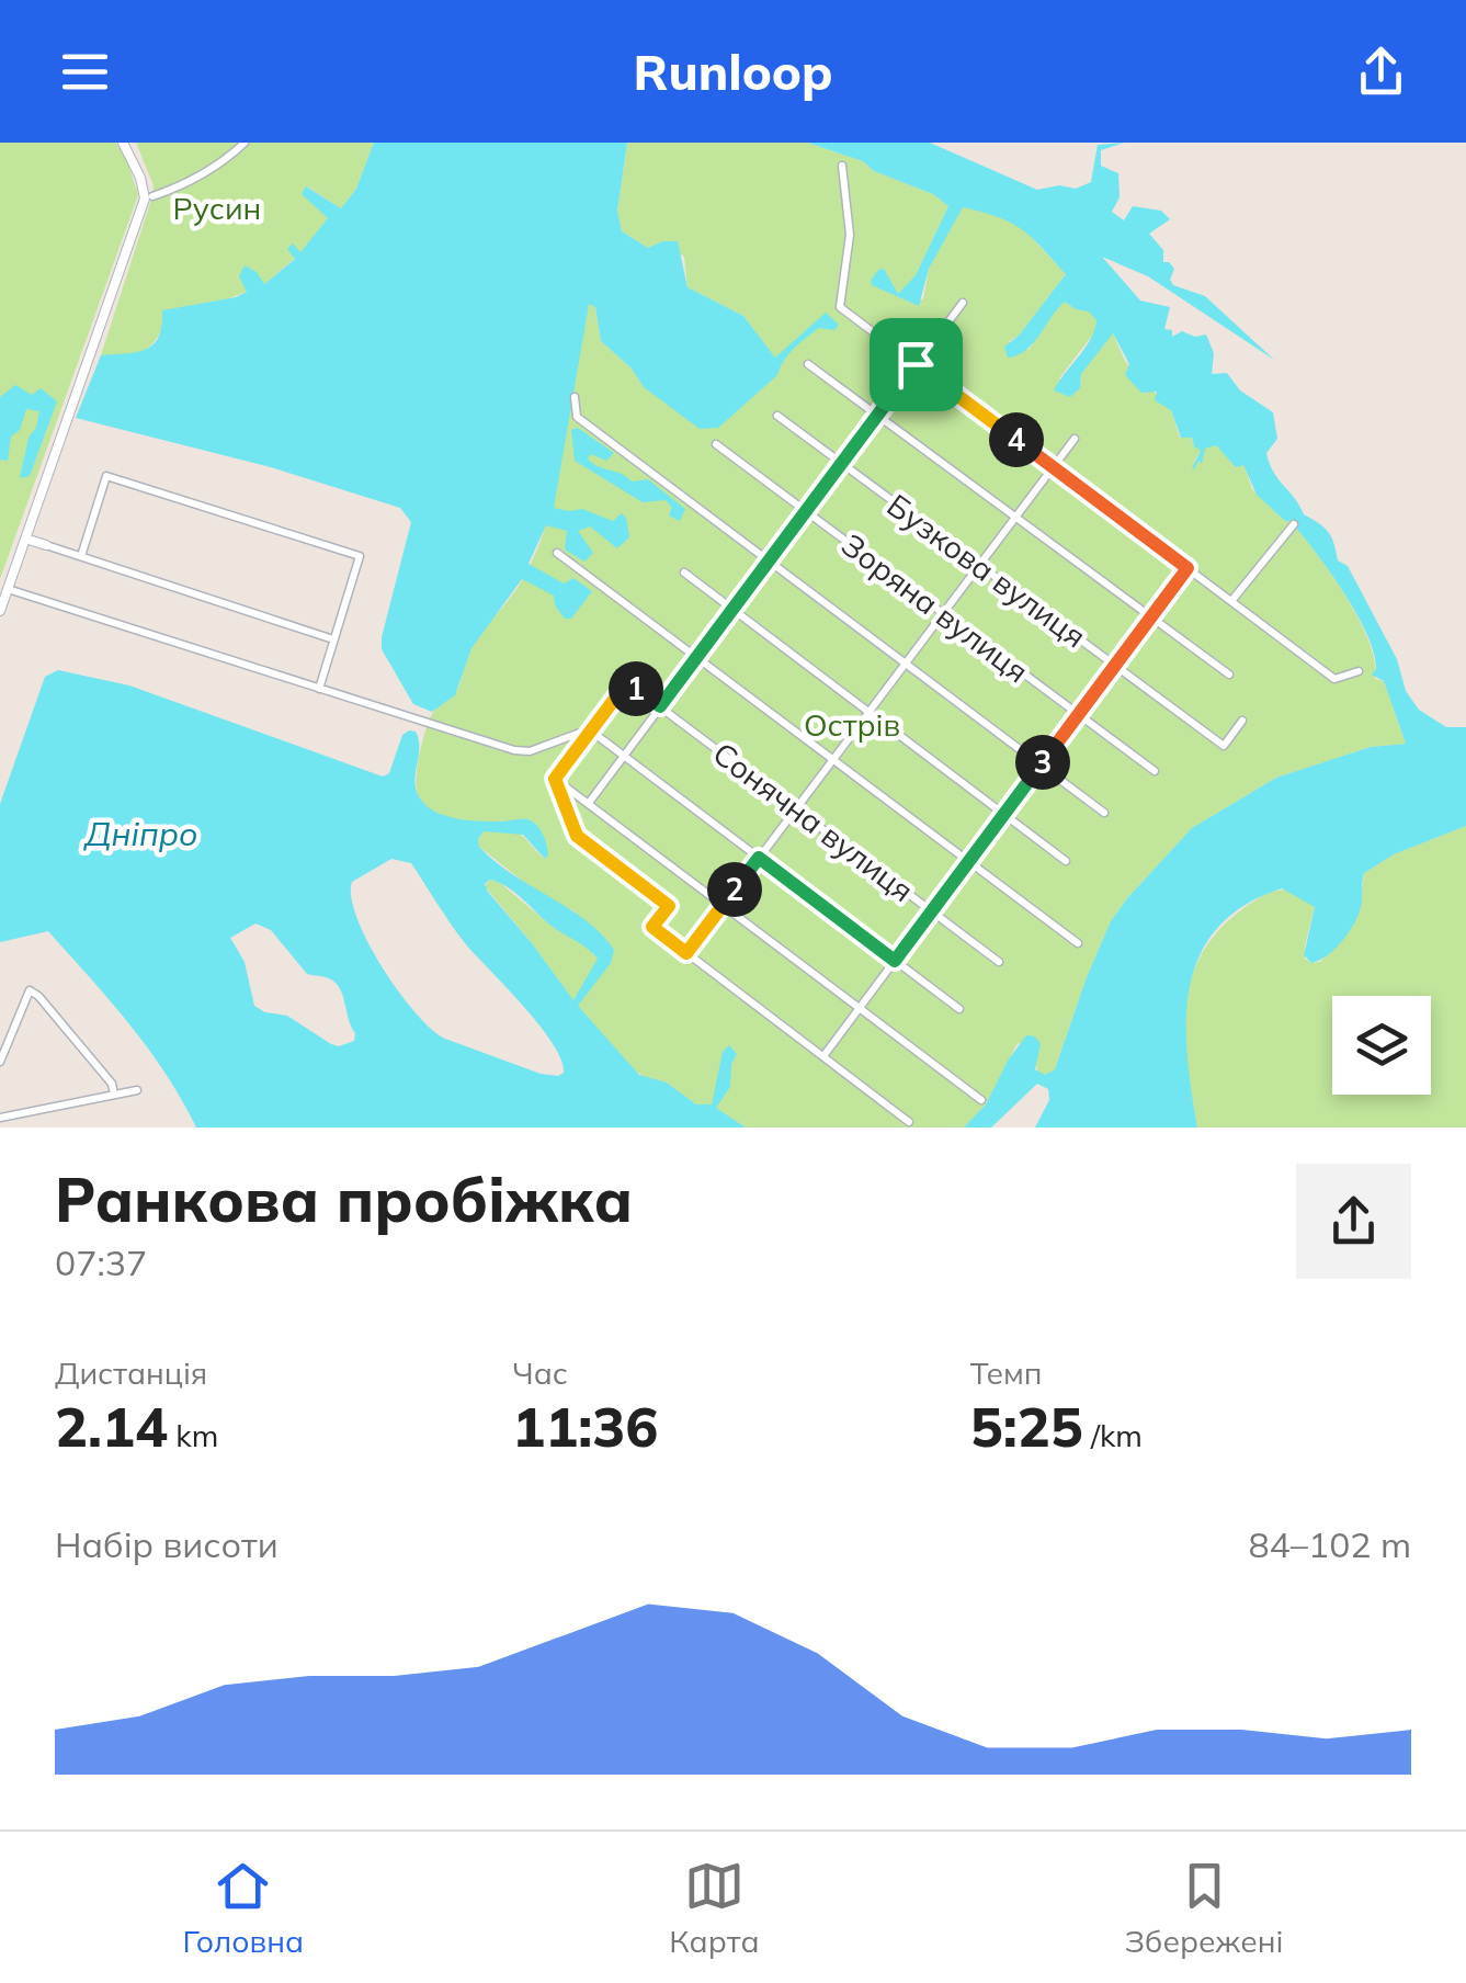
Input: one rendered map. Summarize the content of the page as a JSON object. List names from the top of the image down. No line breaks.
{"streets":{"street":["Бузкова вулиця","Зоряна вулиця","Сонячна вулиця"]},"water":["Дніпро"],"parks":["Русин","Острів"],"page":{"header":"Runloop","pins":["4","1","3","2"],"heading":["Ранкова пробіжка","07:37"],"stats":[["Дистанція","2.14 km"],["Час","11:36"],["Темп","5:25 /km"]],"chart":["Набір висоти","84–102 m"],"tabs":["Головна","Карта","Збережені"]}}
